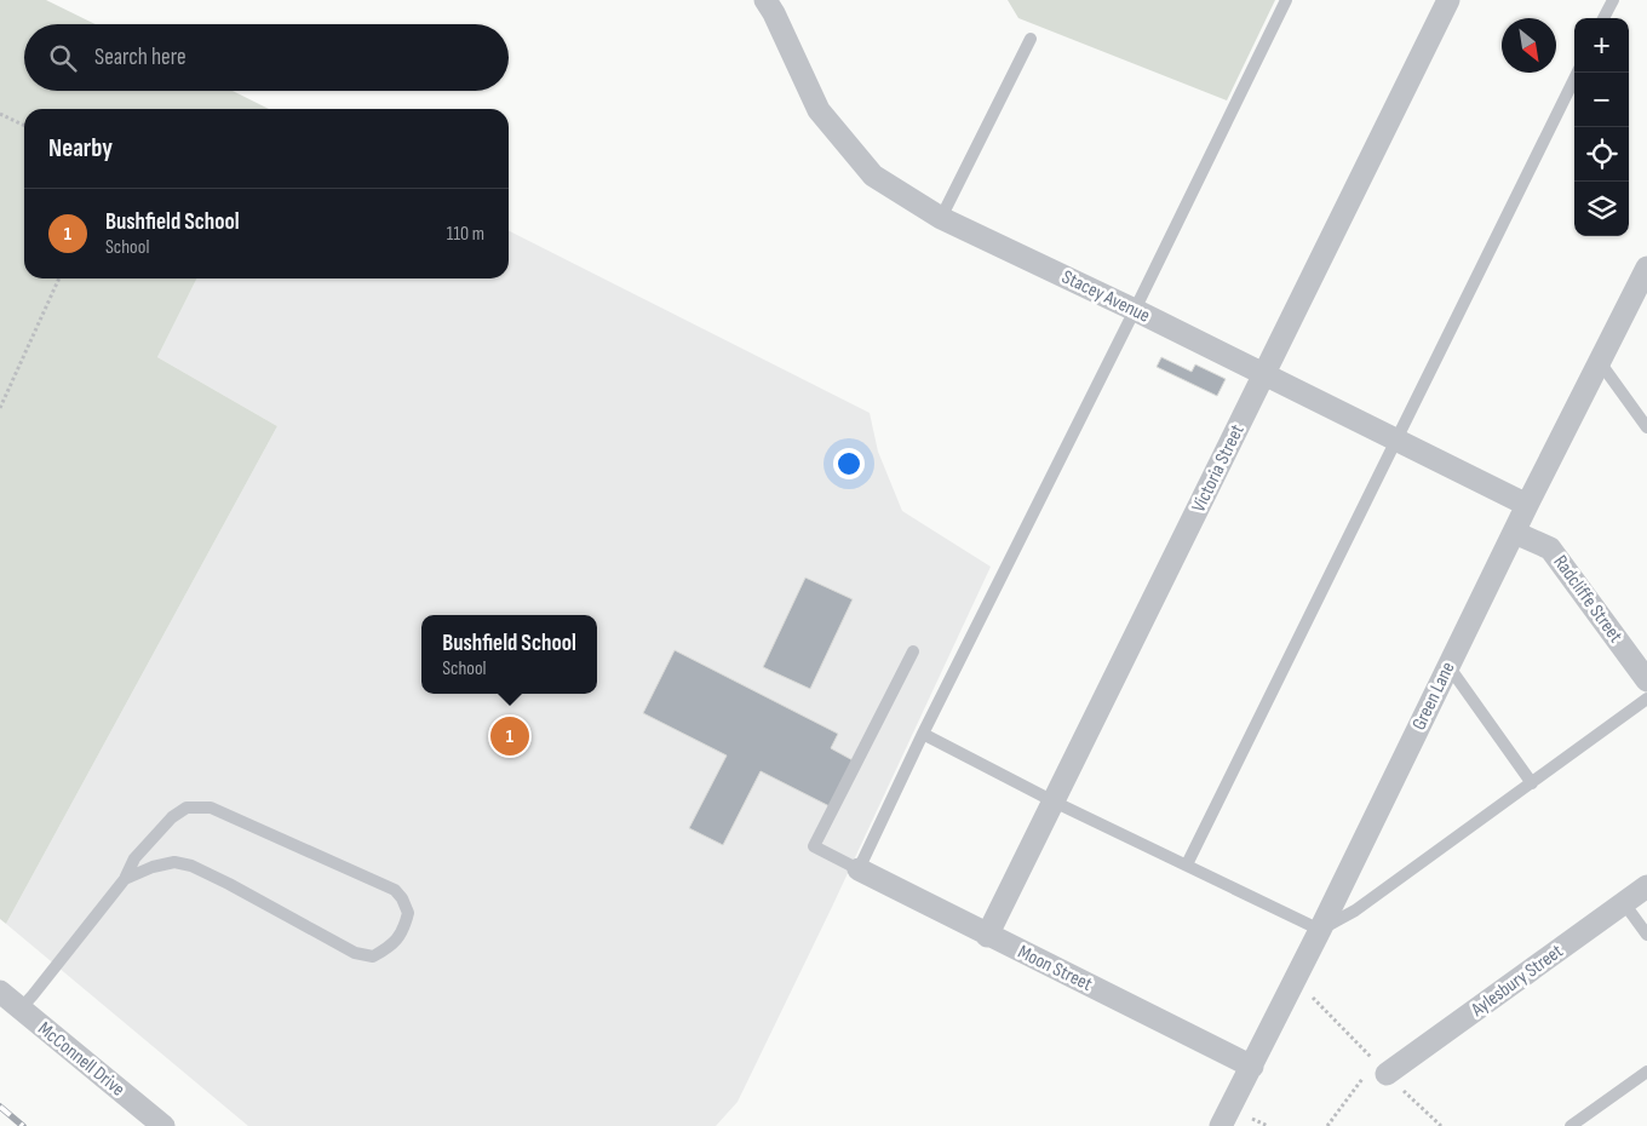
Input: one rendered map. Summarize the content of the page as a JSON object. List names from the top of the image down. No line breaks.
{"streets":{"street":["Stacey Avenue","Victoria Street","Radcliffe Street","Green Lane","Moon Street","Aylesbury Street","McConnell Drive"]},"crossings":[["Stacey Avenue","Victoria Street"],["Stacey Avenue","Green Lane"],["Victoria Street","Moon Street"],["Radcliffe Street","Green Lane"],["Green Lane","Moon Street"]],"north":"bottom right","page":{"map_buttons":["+","−"],"search":"Search here","heading":"Nearby","list":[{"mark":"1","name":"Bushfield School","note":"School","value":"110 m"}],"popup":["Bushfield School","School"],"pins":"1"}}
